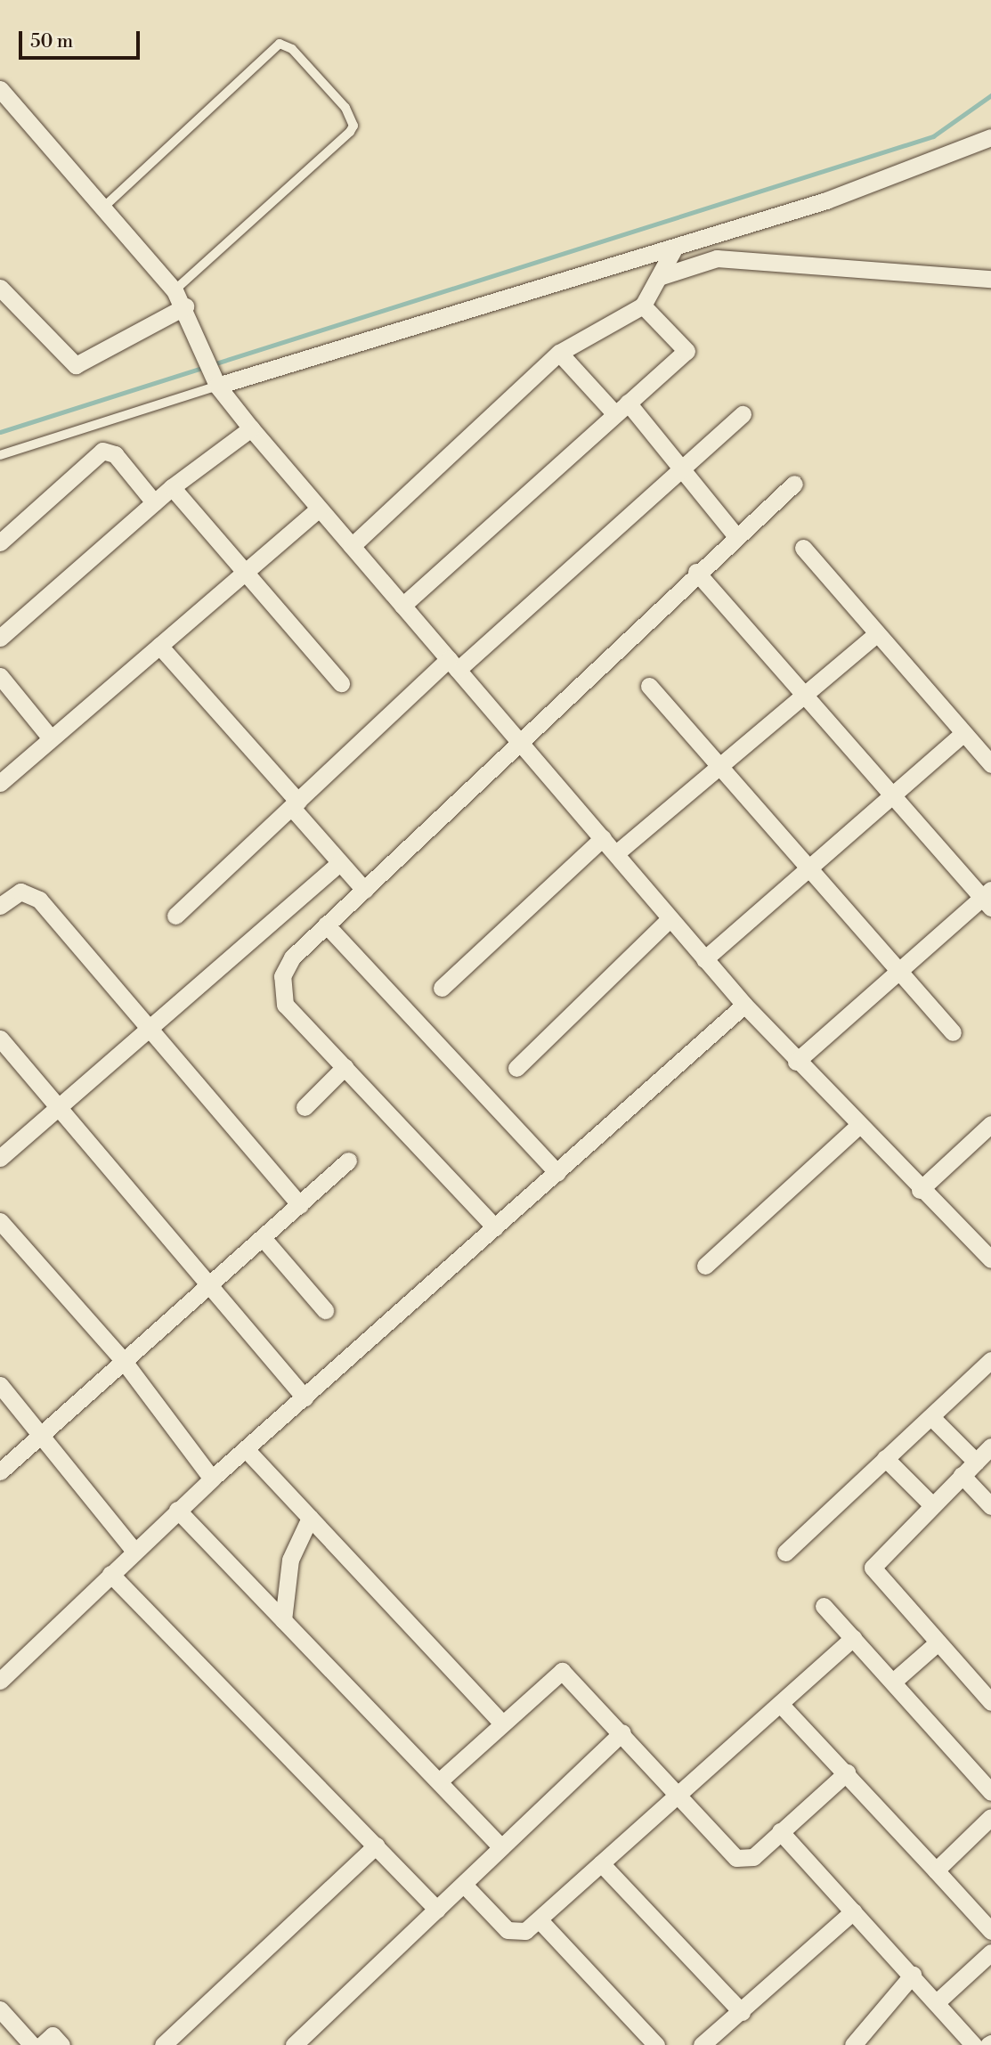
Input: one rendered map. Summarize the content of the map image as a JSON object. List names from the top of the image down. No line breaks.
{"scale_bar":"50 m"}
